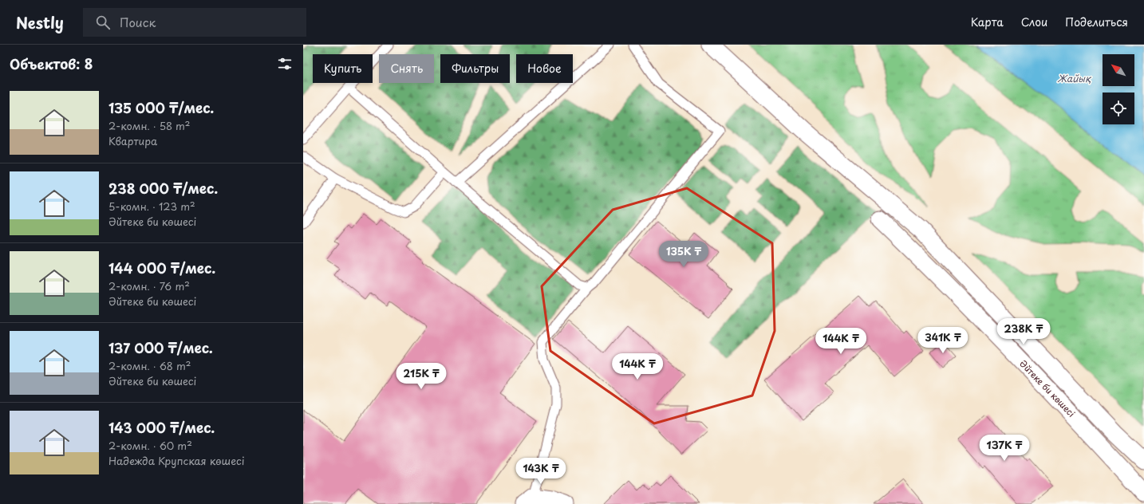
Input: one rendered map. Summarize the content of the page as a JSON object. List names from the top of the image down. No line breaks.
{"streets":{"street":["Әйтеке би көшесі"]},"water":["Жайық"],"north":"top left","page":{"header":"Nestly","search":"Поиск","nav":["Карта","Слои","Поделиться"],"heading":"Объектов: 8","chip":["Купить","Снять","Фильтры","Новое"],"list":[{"name":"135 000 ₸/мес.","note":"2-комн. · 58 m² · Квартира"},{"name":"238 000 ₸/мес.","note":"5-комн. · 123 m² · Әйтеке би көшесі"},{"name":"144 000 ₸/мес.","note":"2-комн. · 76 m² · Әйтеке би көшесі"},{"name":"137 000 ₸/мес.","note":"2-комн. · 68 m² · Әйтеке би көшесі"},{"name":"143 000 ₸/мес.","note":"2-комн. · 60 m² · Надежда Крупская көшесі"}],"price":["135K ₸","238K ₸","341K ₸","144K ₸","144K ₸","215K ₸","137K ₸","143K ₸"]}}
